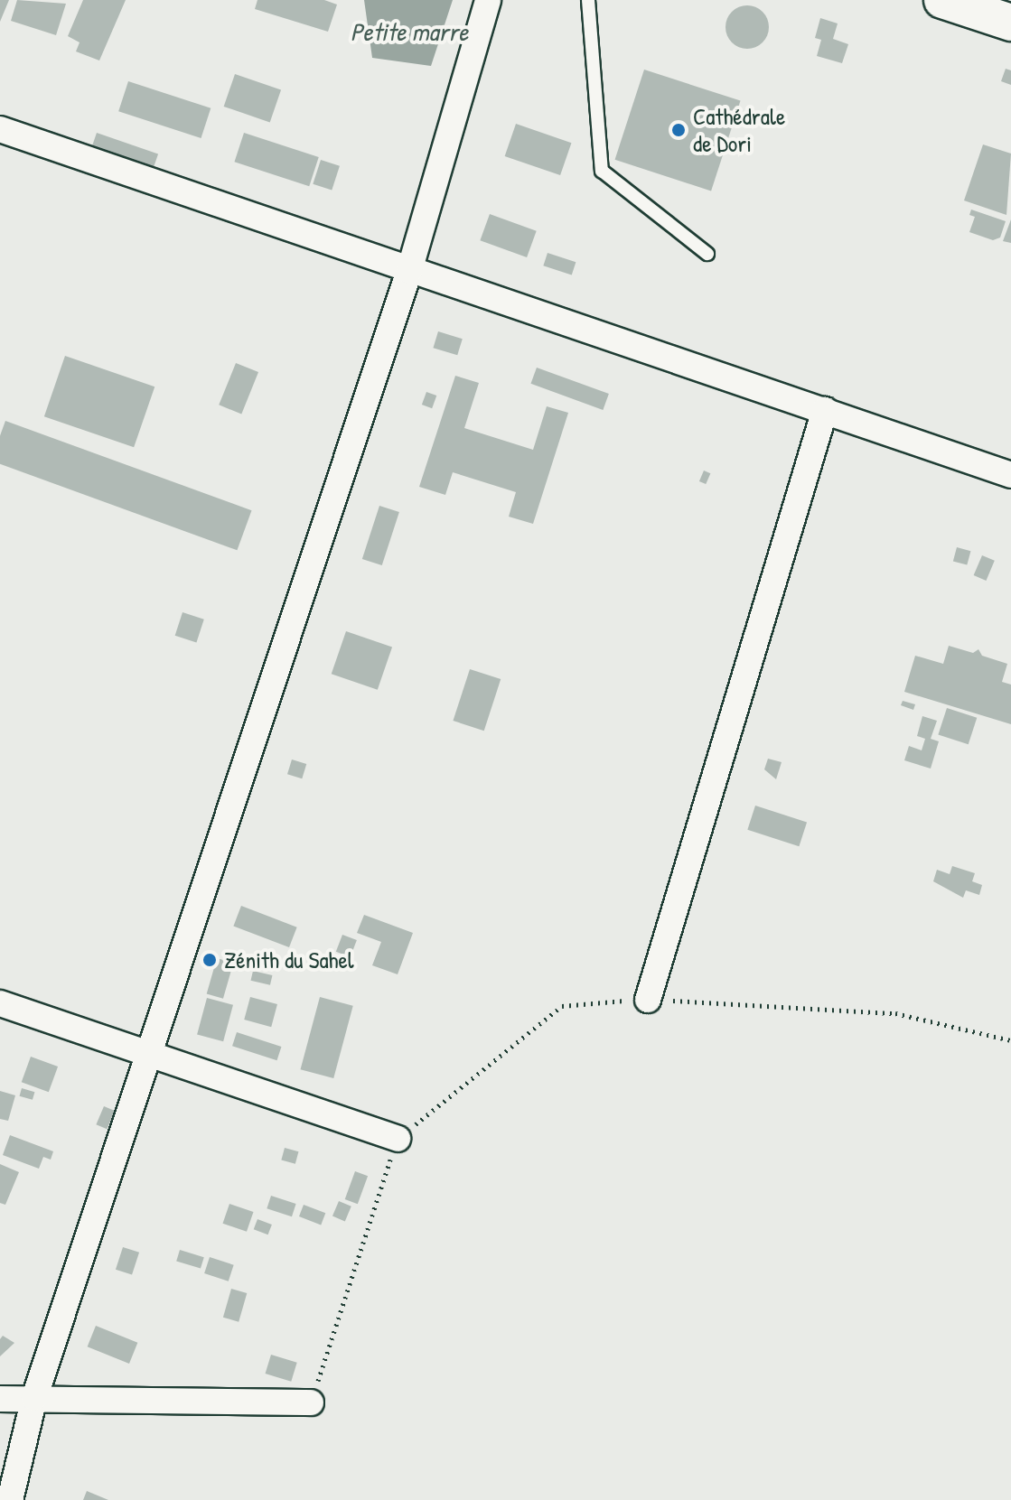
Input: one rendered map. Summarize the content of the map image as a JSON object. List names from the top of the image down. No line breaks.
{"water":["Petite marre"],"places":["Cathédrale de Dori","Zénith du Sahel"]}
